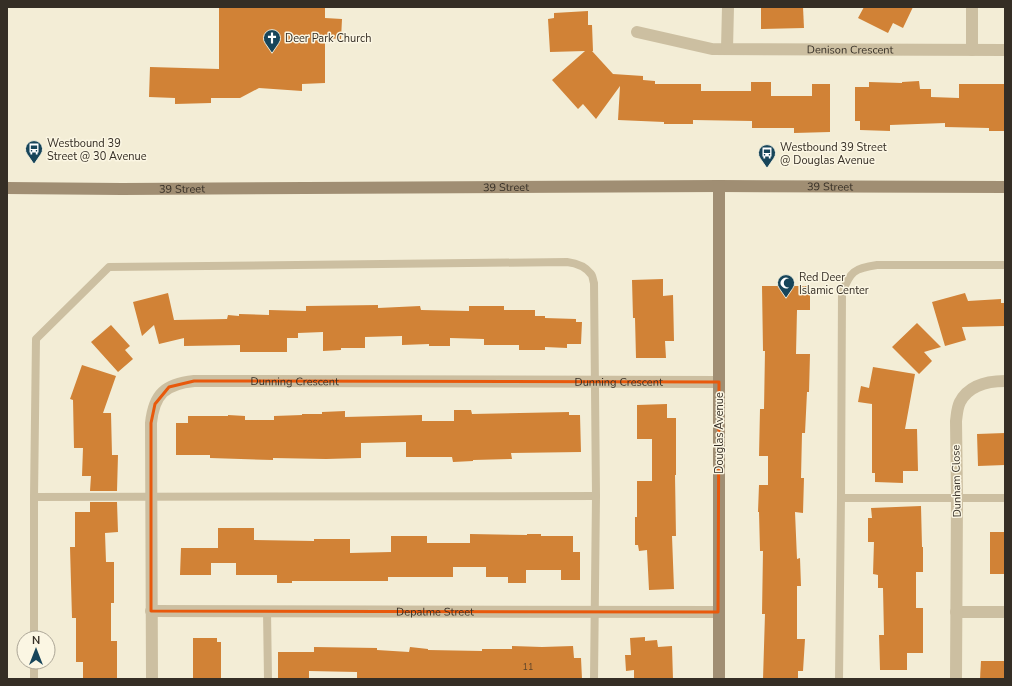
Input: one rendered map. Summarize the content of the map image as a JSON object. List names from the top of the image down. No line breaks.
{"streets":{"street":["Denison Crescent","39 Street","Dunning Crescent","Douglas Avenue","Dunham Close","Depalme Street"]},"crossings":[["39 Street","Douglas Avenue"],["Dunning Crescent","Douglas Avenue"],["Dunning Crescent","Depalme Street"],["Douglas Avenue","Depalme Street"]],"places":{"church":["Deer Park Church"],"bus stop":["Westbound 39 Street @ 30 Avenue","Westbound 39 Street @ Douglas Avenue"],"mosque":["Red Deer Islamic Center"]},"house_numbers":["11"],"north":"top"}
